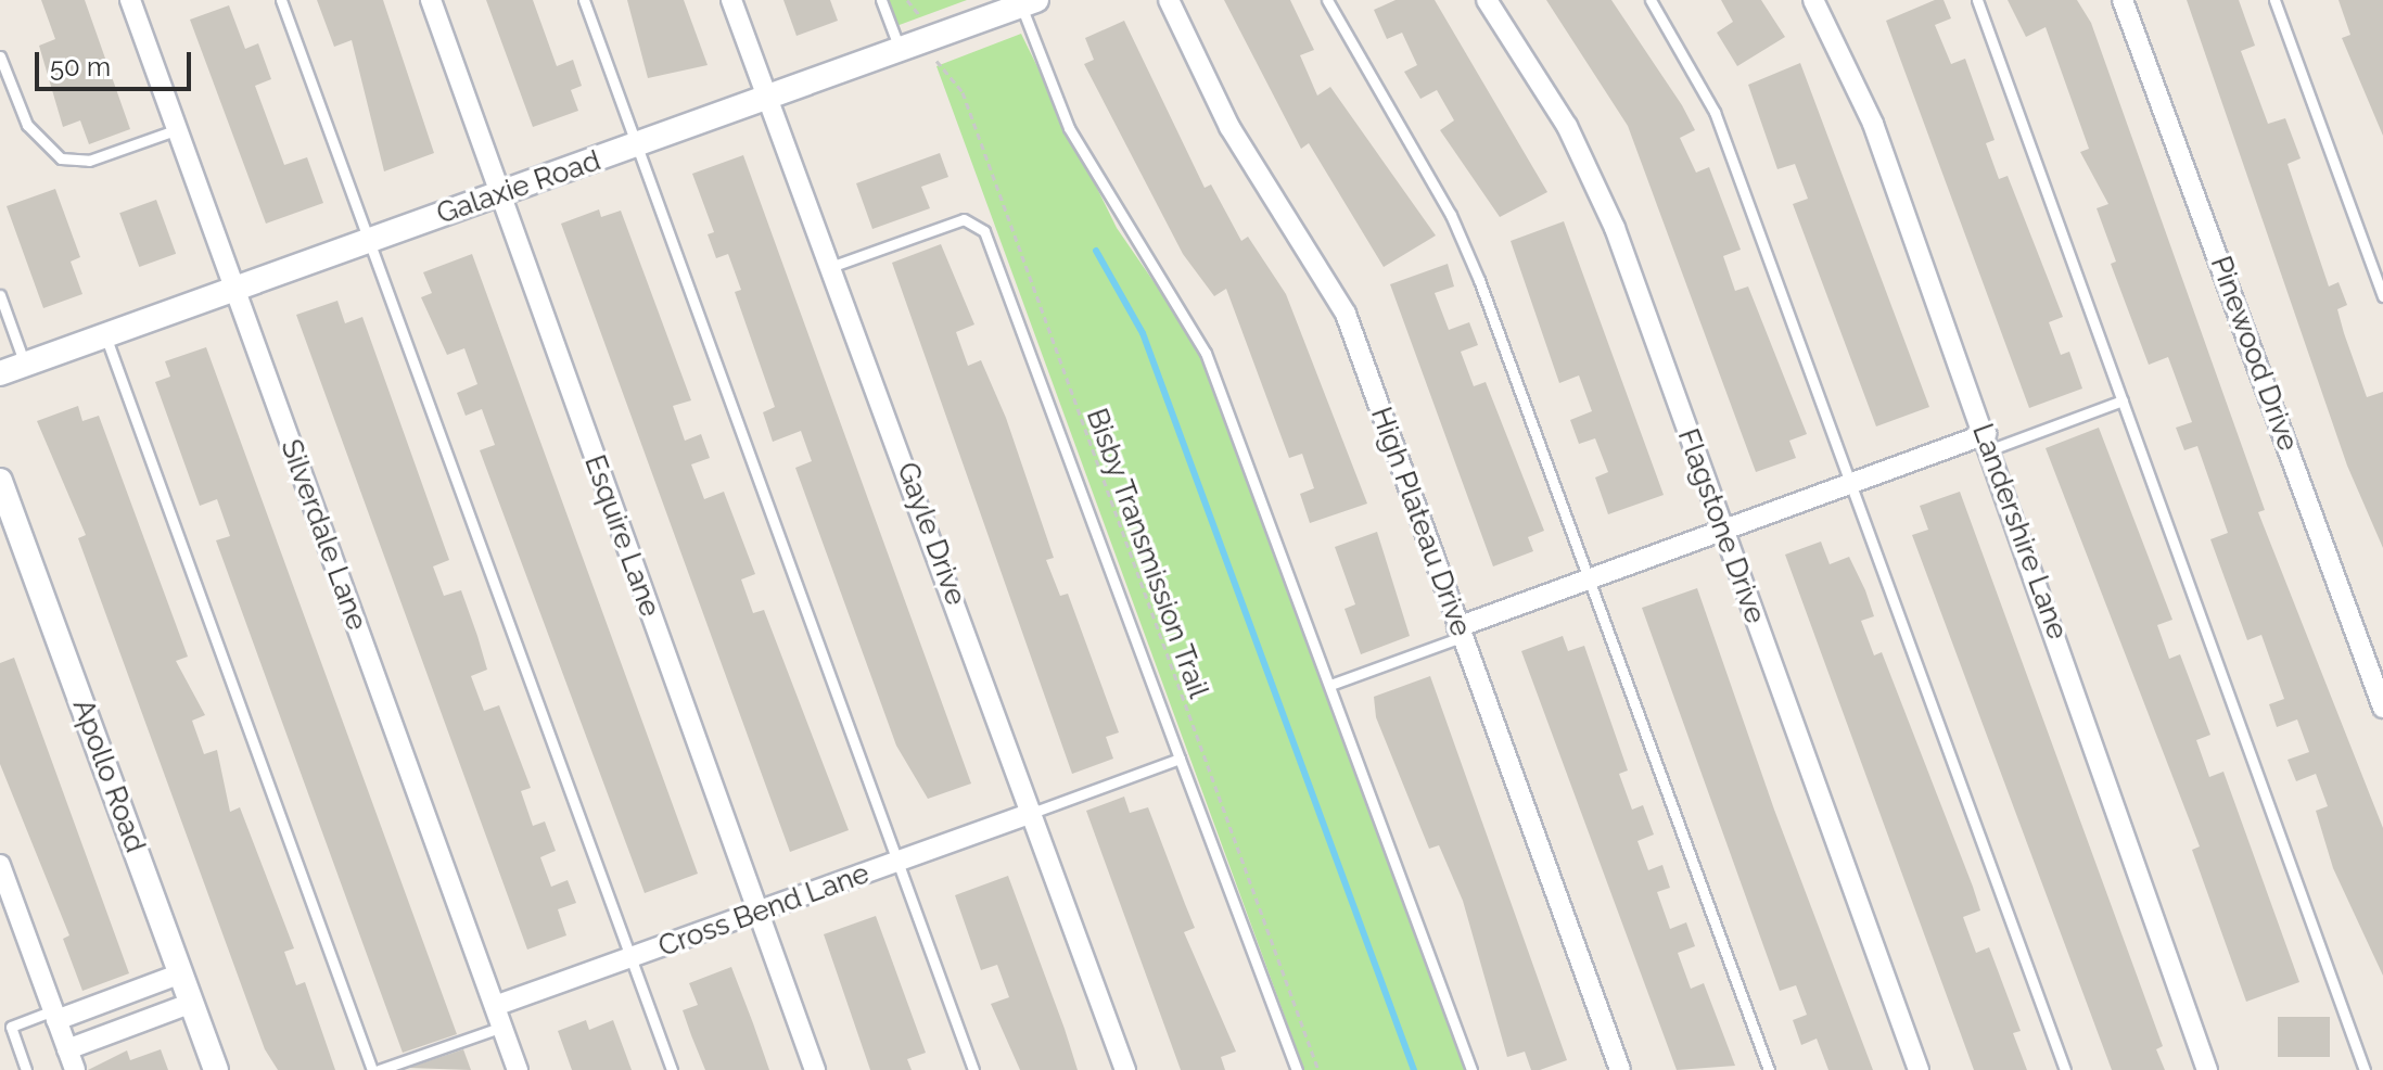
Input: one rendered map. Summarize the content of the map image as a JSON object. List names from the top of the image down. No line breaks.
{"streets":{"street":["Galaxie Road","Pinewood Drive","High Plateau Drive","Flagstone Drive","Landershire Lane","Gayle Drive","Silverdale Lane","Esquire Lane","Apollo Road","Cross Bend Lane"],"path":["Bisby Transmission Trail"]},"crossings":[["Galaxie Road","Gayle Drive"],["Galaxie Road","Silverdale Lane"],["Galaxie Road","Esquire Lane"],["Gayle Drive","Cross Bend Lane"],["Silverdale Lane","Cross Bend Lane"],["Esquire Lane","Cross Bend Lane"]],"scale_bar":"50 m"}
